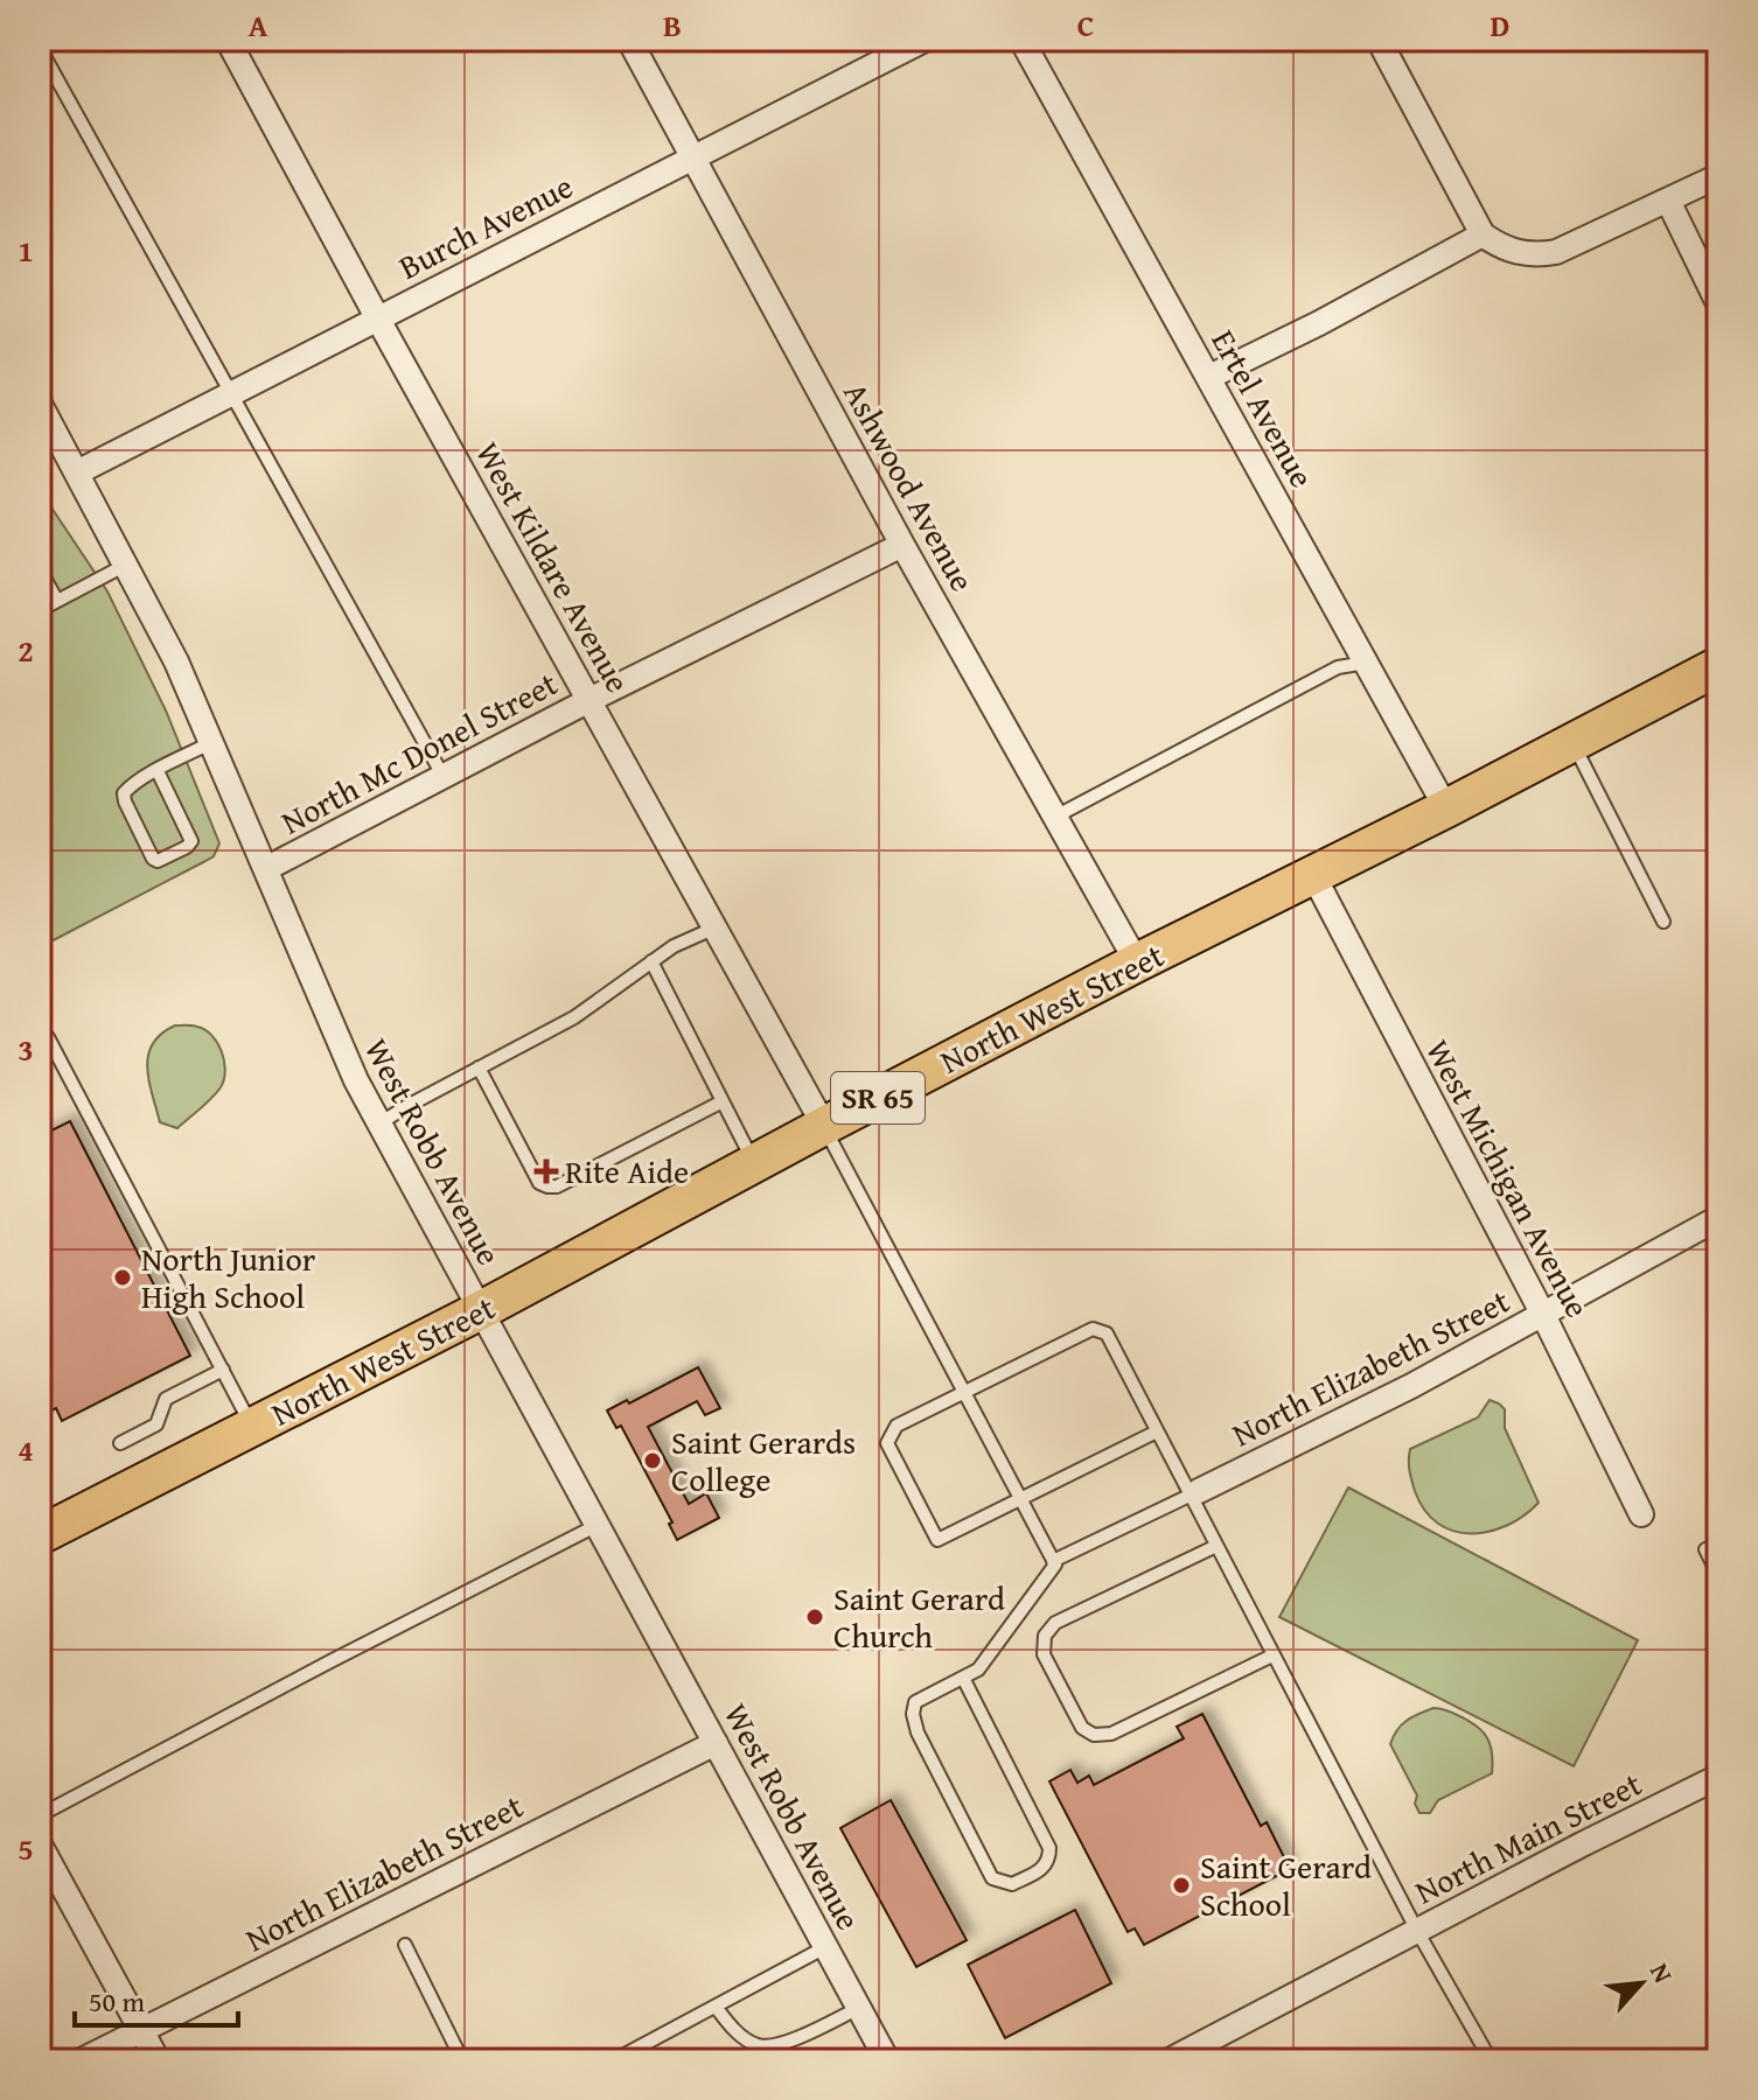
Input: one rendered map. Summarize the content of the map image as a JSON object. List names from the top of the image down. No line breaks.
{"streets":{"main road":["North West Street","SR 65"],"street":["Burch Avenue","Ertel Avenue","Ashwood Avenue","West Kildare Avenue","North Mc Donel Street","West Robb Avenue","West Michigan Avenue","North Elizabeth Street","North Main Street"]},"crossings":[["Burch Avenue","Ashwood Avenue"],["Burch Avenue","West Kildare Avenue"],["Burch Avenue","West Robb Avenue"],["Ertel Avenue","North West Street"],["Ashwood Avenue","North Mc Donel Street"],["Ashwood Avenue","North West Street"],["West Kildare Avenue","North Mc Donel Street"],["West Kildare Avenue","North West Street"],["North Mc Donel Street","West Robb Avenue"],["North West Street","West Robb Avenue"],["North West Street","West Michigan Avenue"],["West Robb Avenue","North Elizabeth Street"],["West Michigan Avenue","North Elizabeth Street"]],"places":{"health":["Rite Aide"],"other":["North Junior High School","Saint Gerards College","Saint Gerard Church","Saint Gerard School"]},"scale_bar":"50 m","north":"top right","grid":{"columns":["A","B","C","D"],"rows":["1","2","3","4","5"]}}
